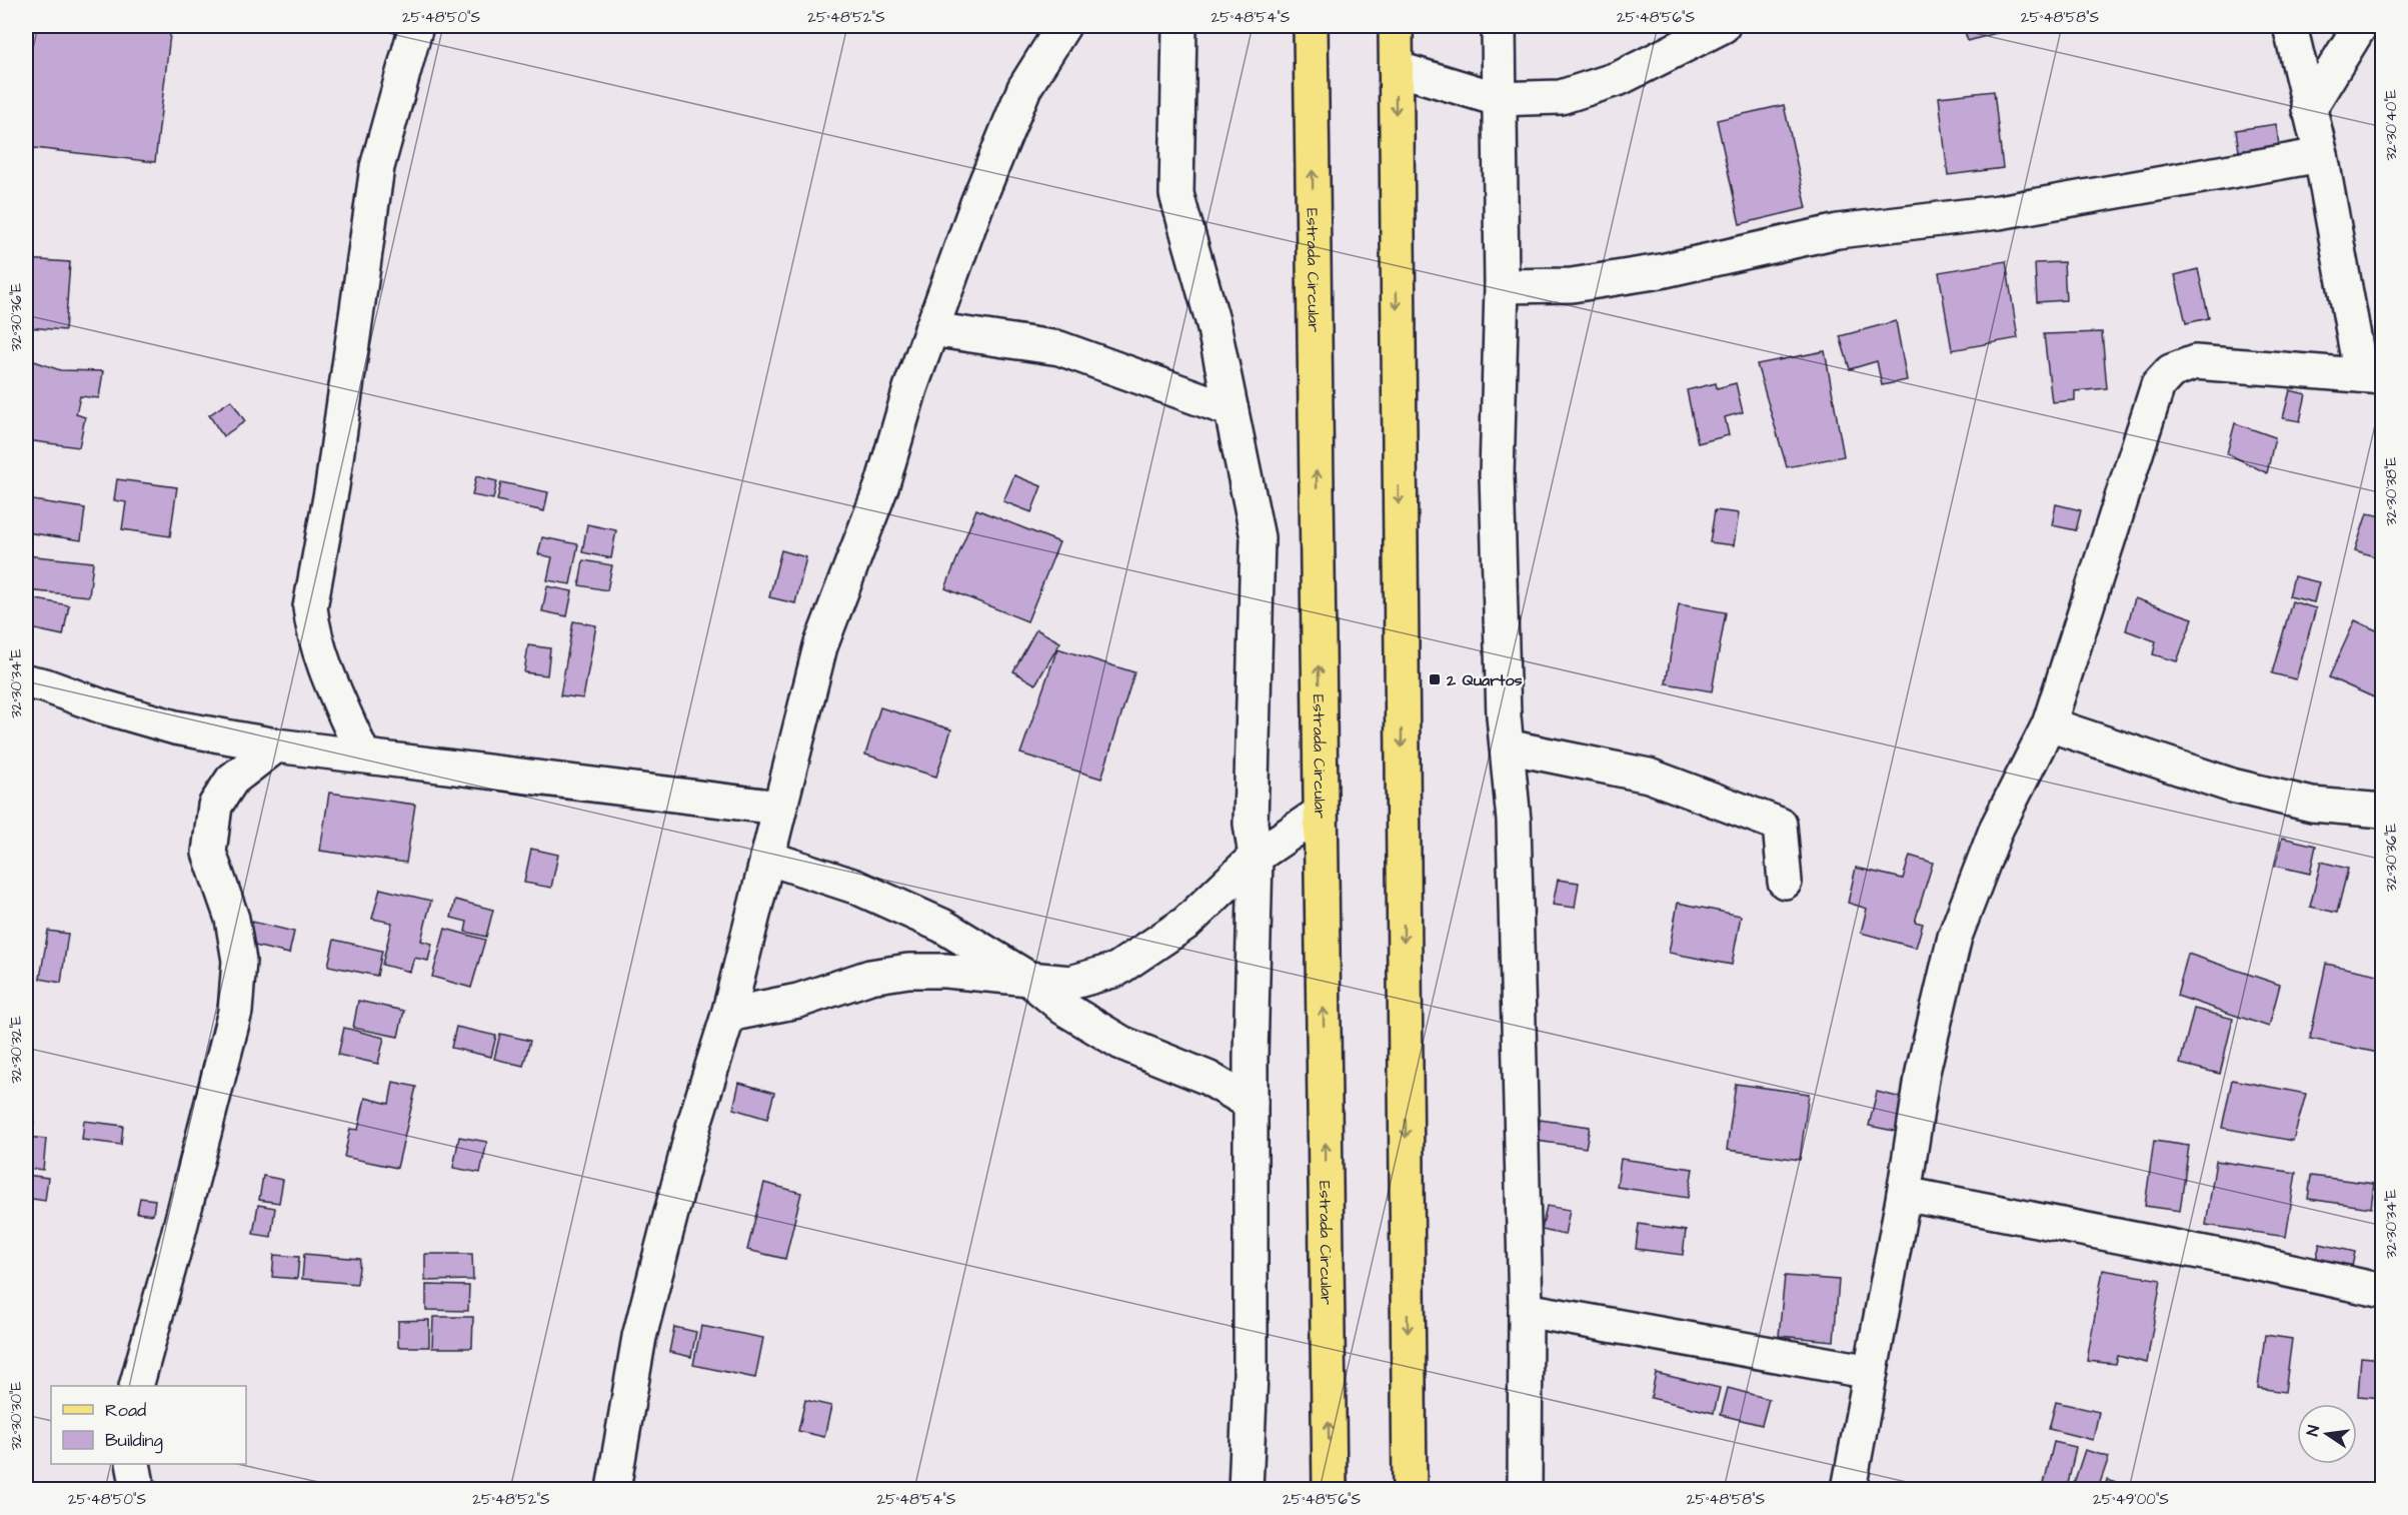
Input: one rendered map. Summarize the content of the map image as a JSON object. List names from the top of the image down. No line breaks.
{"streets":{"main road":["Estrada Circular"]},"places":{"transit":["2 Quartos"]},"legend":["Road","Building"],"north":"left","coordinates":["25°48'50\"S","25°48'52\"S","25°48'54\"S","25°48'56\"S","25°48'58\"S","32°30'40\"E","32°30'36\"E","32°30'38\"E","32°30'34\"E","32°30'32\"E","32°30'30\"E","25°49'00\"S"]}
